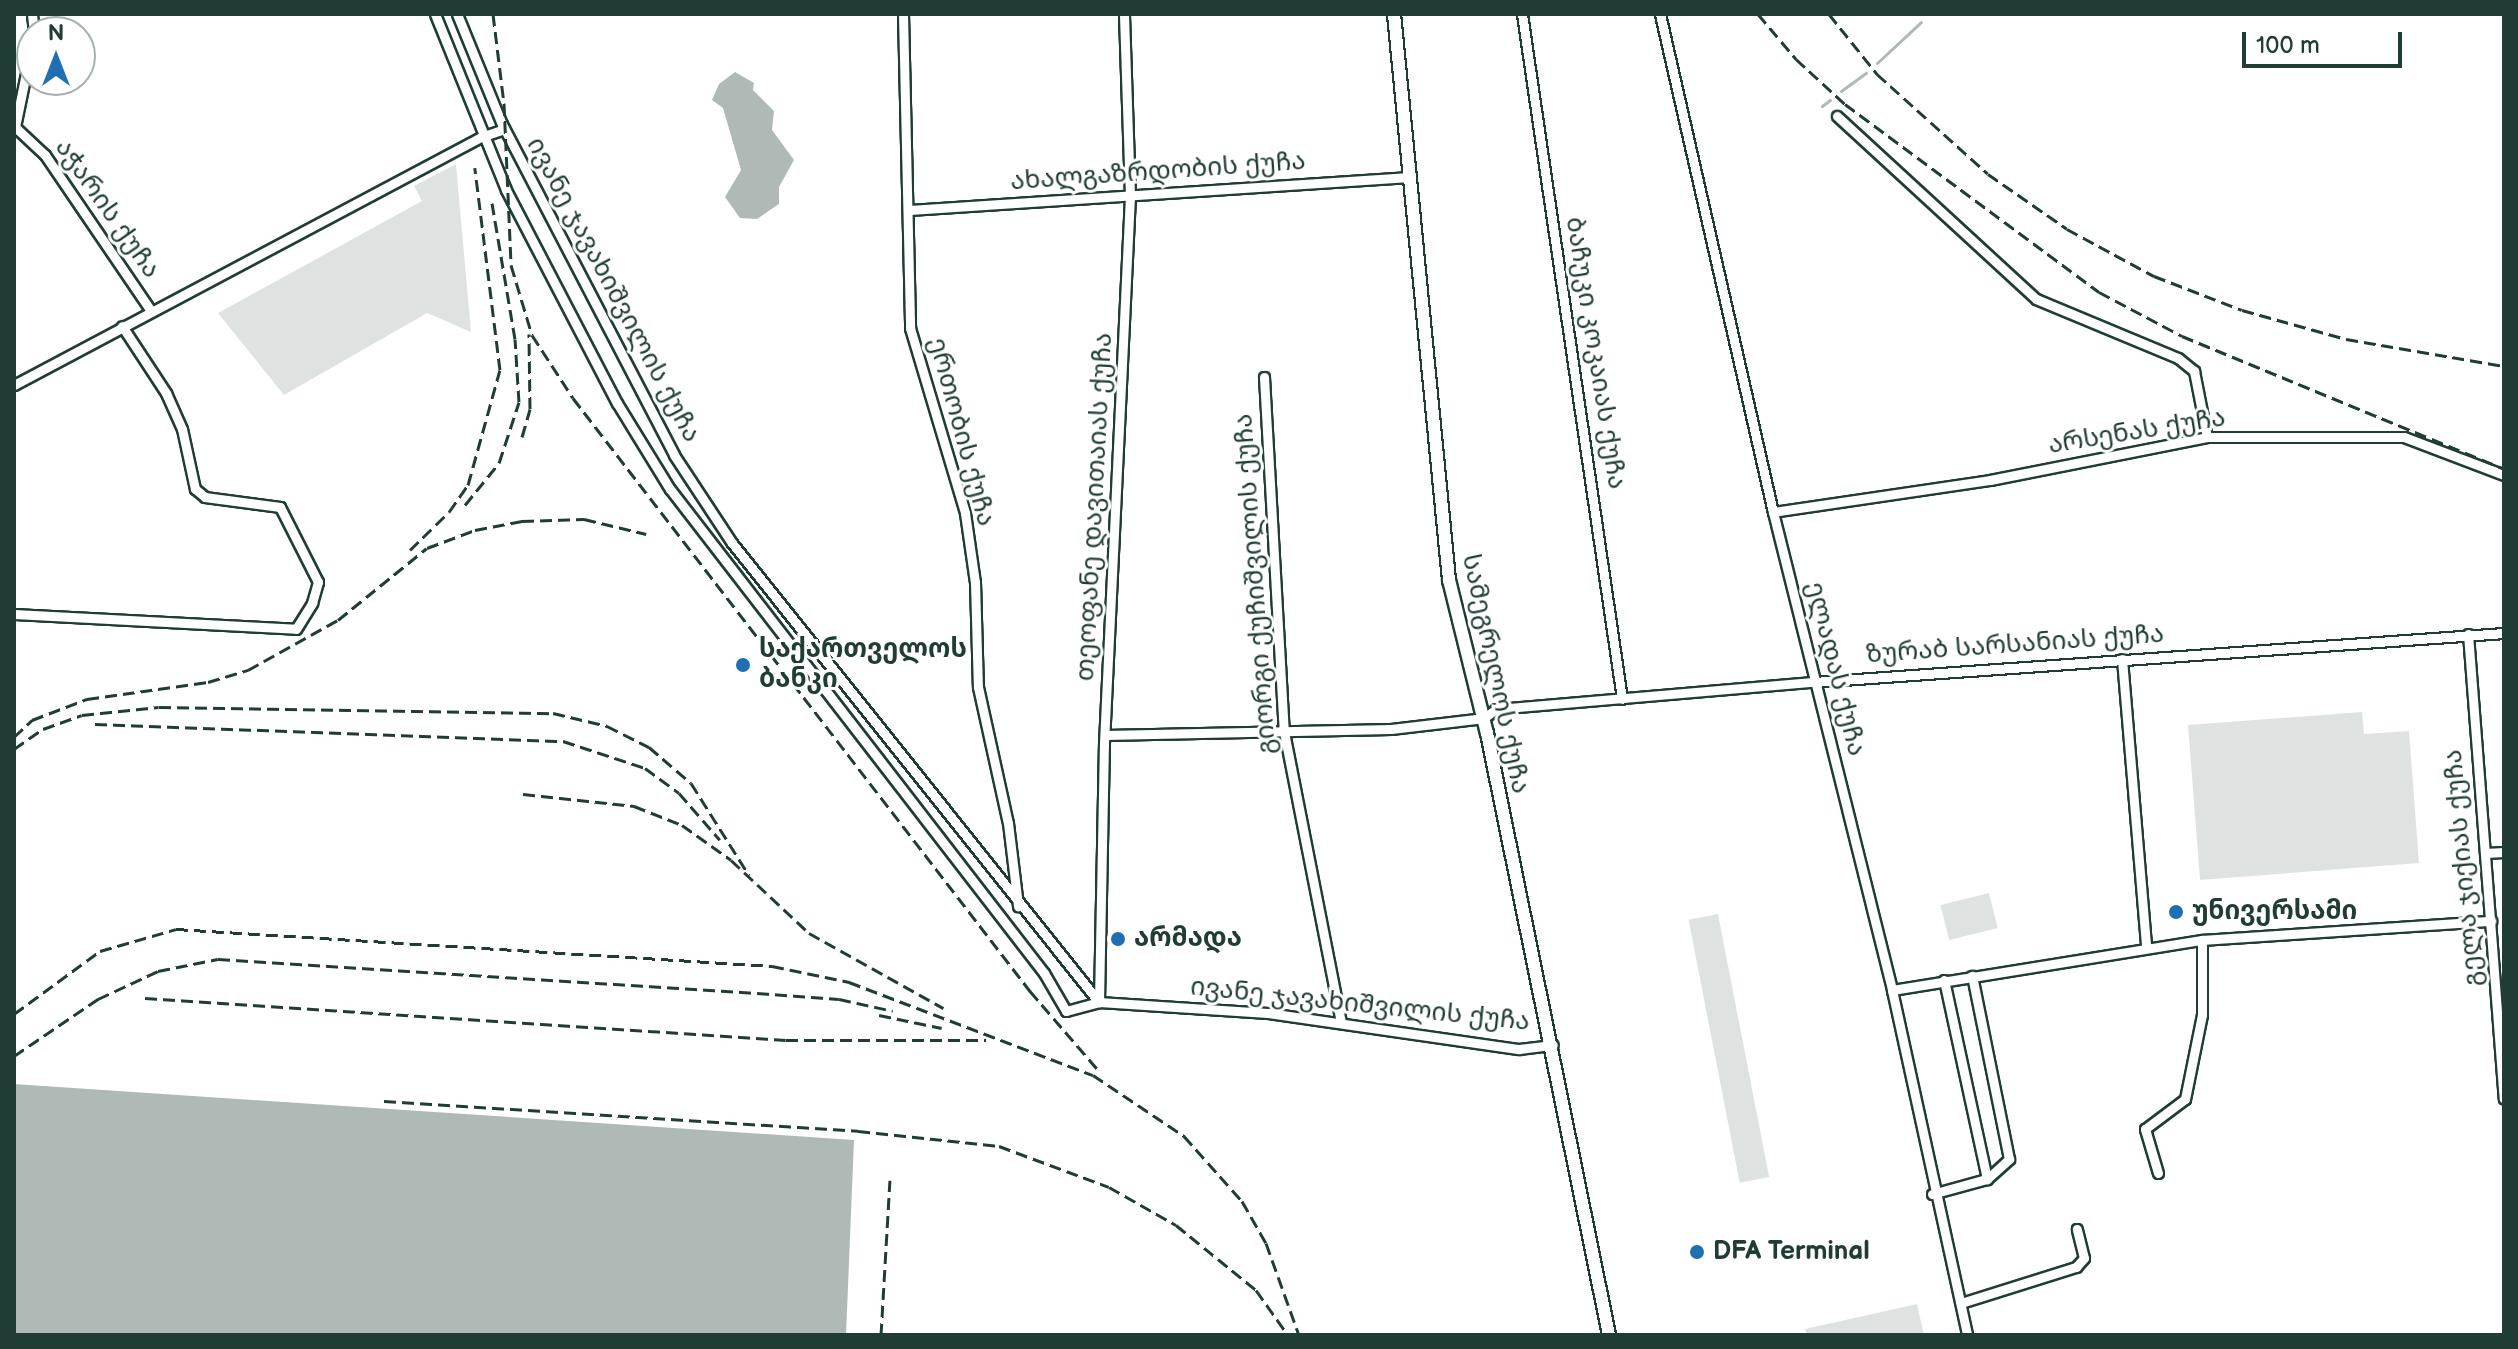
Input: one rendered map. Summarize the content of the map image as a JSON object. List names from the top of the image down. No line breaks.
{"streets":{"main road":["სამეგრელოს ქუჩა"],"street":["ახალგაზრდობის ქუჩა","აჭარის ქუჩა","ივანე ჯავახიშვილის ქუჩა","ბაჩუკი კოკაიას ქუჩა","ერთობის ქუჩა","არსენას ქუჩა","თეოფანე დავითაიას ქუჩა","გიორგი ქუჩიშვილის ქუჩა","ზურაბ სარსანიას ქუჩა","ელადას ქუჩა","გელა ჯიქიას ქუჩა"]},"crossings":[["ახალგაზრდობის ქუჩა","ერთობის ქუჩა"],["ახალგაზრდობის ქუჩა","თეოფანე დავითაიას ქუჩა"],["ახალგაზრდობის ქუჩა","სამეგრელოს ქუჩა"],["ივანე ჯავახიშვილის ქუჩა","ერთობის ქუჩა"],["ივანე ჯავახიშვილის ქუჩა","თეოფანე დავითაიას ქუჩა"],["ივანე ჯავახიშვილის ქუჩა","გიორგი ქუჩიშვილის ქუჩა"],["ივანე ჯავახიშვილის ქუჩა","სამეგრელოს ქუჩა"],["ბაჩუკი კოკაიას ქუჩა","ზურაბ სარსანიას ქუჩა"],["არსენას ქუჩა","ელადას ქუჩა"],["თეოფანე დავითაიას ქუჩა","ზურაბ სარსანიას ქუჩა"],["გიორგი ქუჩიშვილის ქუჩა","ზურაბ სარსანიას ქუჩა"],["ზურაბ სარსანიას ქუჩა","ელადას ქუჩა"],["ზურაბ სარსანიას ქუჩა","სამეგრელოს ქუჩა"],["ზურაბ სარსანიას ქუჩა","გელა ჯიქიას ქუჩა"]],"places":["საქართველოს ბანკი","უნივერსამი","არმადა","DFA Terminal"],"scale_bar":"100 m","north":"top"}
